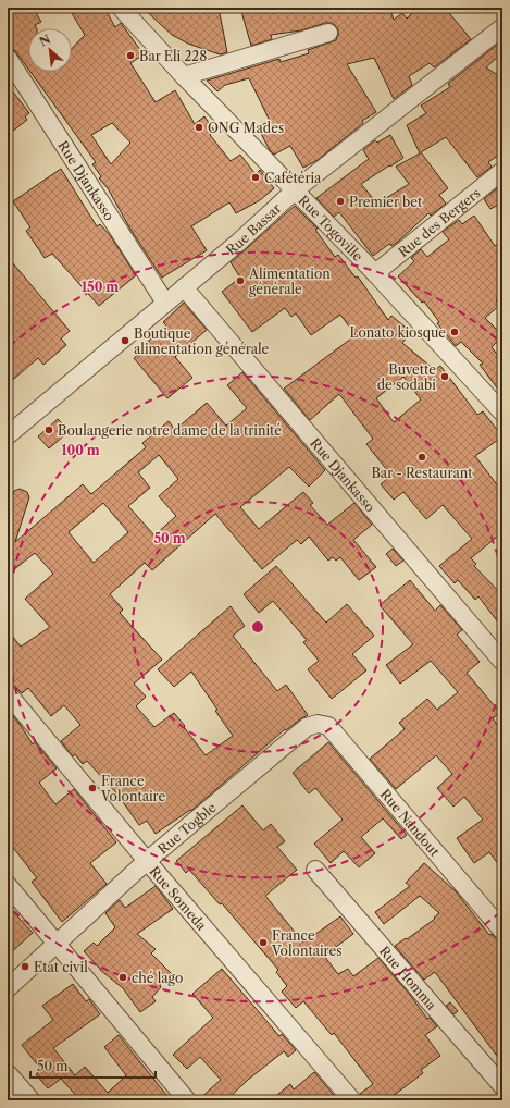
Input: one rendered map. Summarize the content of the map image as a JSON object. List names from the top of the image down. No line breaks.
{"streets":{"street":["Rue Djankasso","Rue des Bergers","Rue Togoville","Rue Bassar","Rue Nandout","Rue Togble","Rue Someda","Rue Homma"]},"crossings":[["Rue Djankasso","Rue Bassar"],["Rue des Bergers","Rue Togoville"],["Rue Togoville","Rue Bassar"],["Rue Nandout","Rue Togble"],["Rue Togble","Rue Someda"]],"places":["Bar Eli 228","ONG Mades","Cafétéria","Premier bet","Alimentation générale","Lonato kiosque","Boutique alimentation générale","Buvette de sodabi","Boulangerie notre dame de la trinité","Bar - Restaurant","France Volontaire","France Volontaires","Etat civil","ché lago"],"scale_bar":"50 m","north":"top left","rings":["150 m","100 m","50 m"]}
